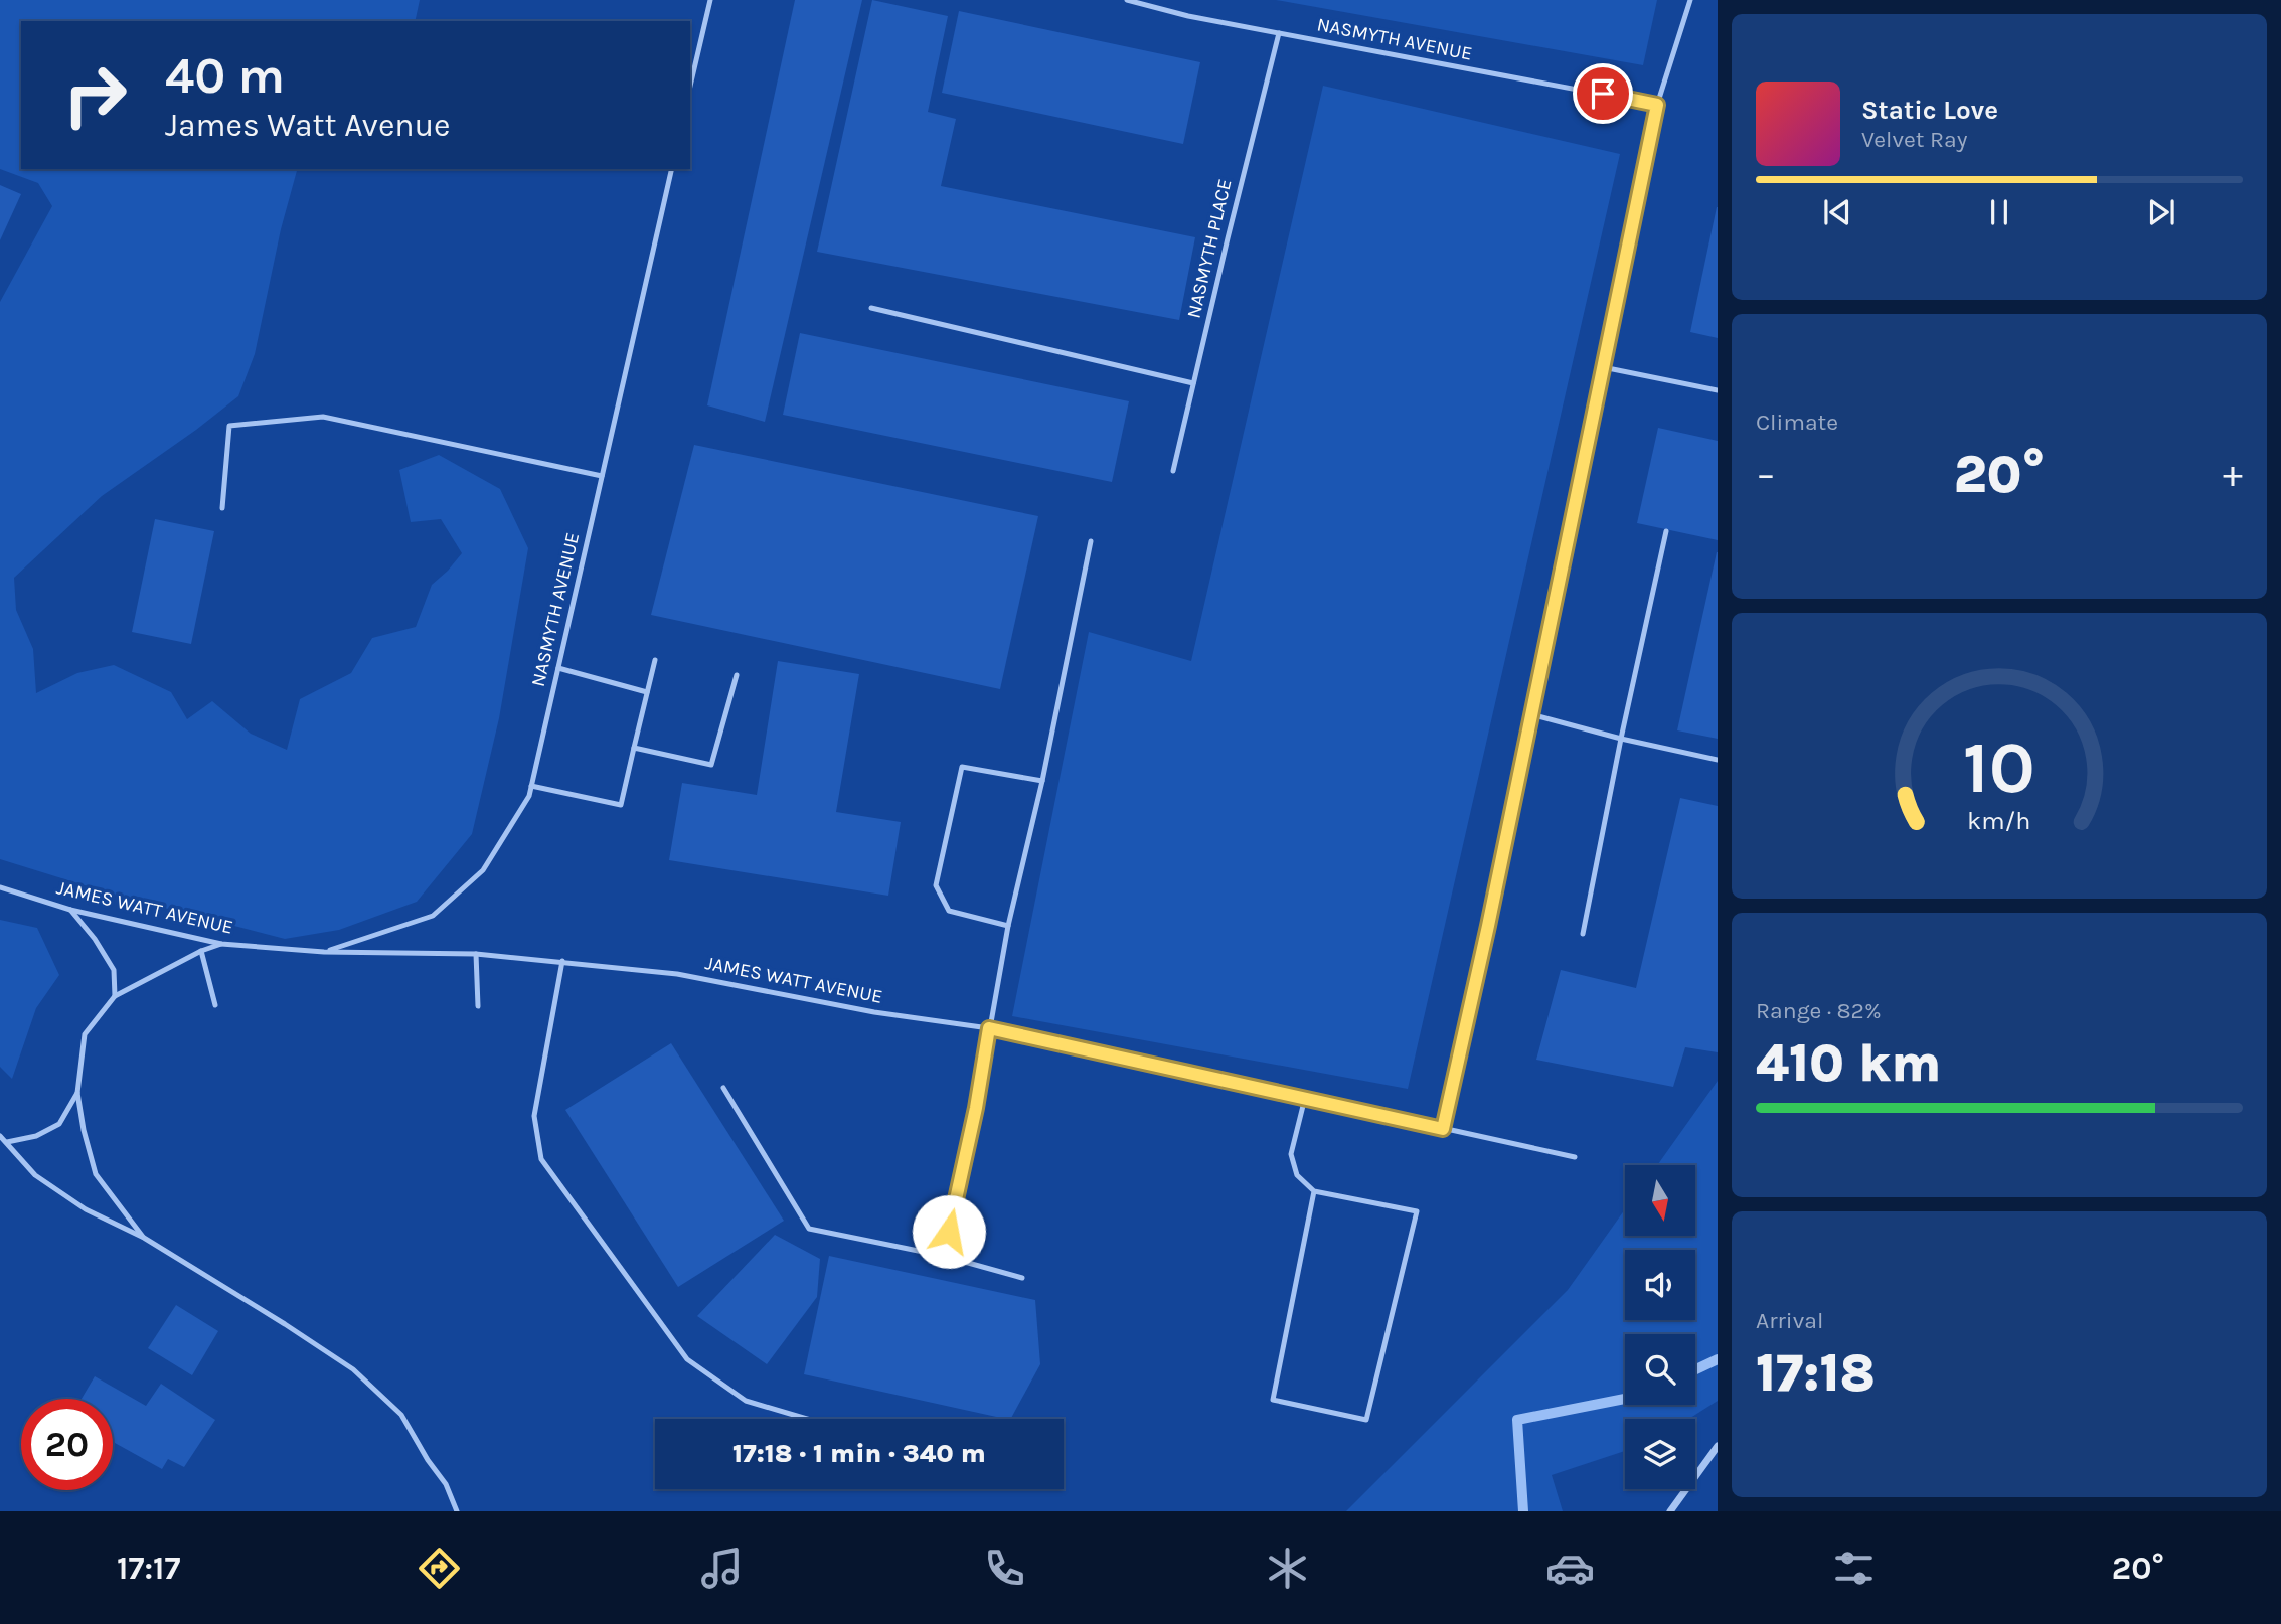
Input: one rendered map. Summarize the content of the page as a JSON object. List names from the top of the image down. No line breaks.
{"streets":{"lane":["NASMYTH AVENUE","NASMYTH PLACE","JAMES WATT AVENUE"]},"crossings":[["NASMYTH AVENUE","NASMYTH PLACE"],["NASMYTH AVENUE","JAMES WATT AVENUE"]],"north":"bottom","page":{"turn":["40 m","James Watt Avenue"],"song":["Static Love","Velvet Ray"],"tile":["Climate",["Range · 82%","410 km"],["Arrival","17:18"]],"heat":["−","20°","+"],"limit":"20","trip":"17:18 · 1 min · 340 m","tabs":["17:17","20°"],"gauge":["10","km/h"]}}
